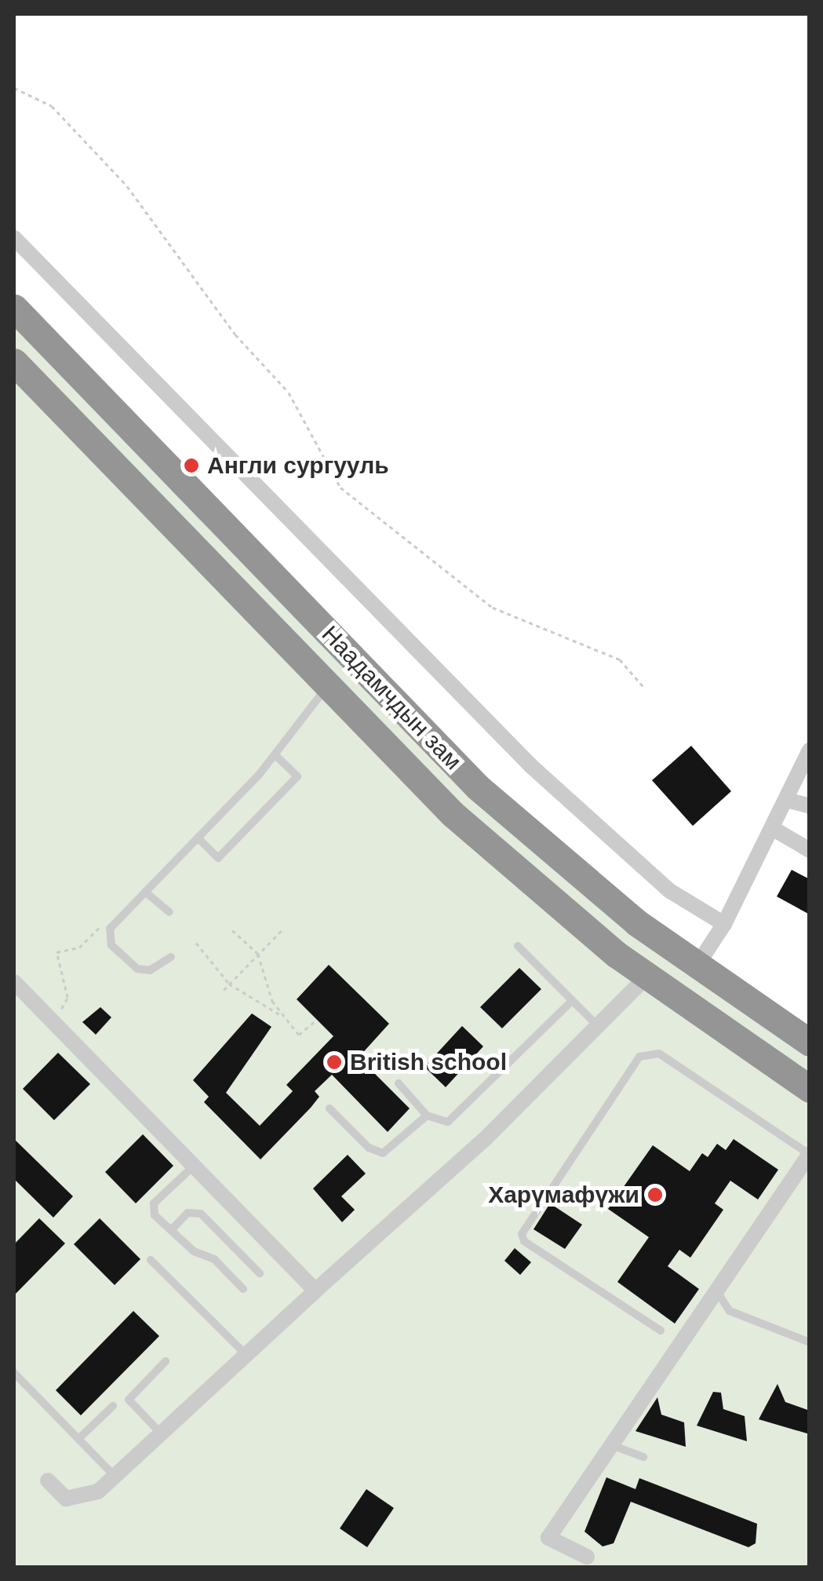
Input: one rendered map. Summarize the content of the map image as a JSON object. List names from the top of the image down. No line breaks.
{"streets":{"highway":["Наадамчдын зам"]},"places":["Англи сургууль","British school","Харүмафүжи"]}
